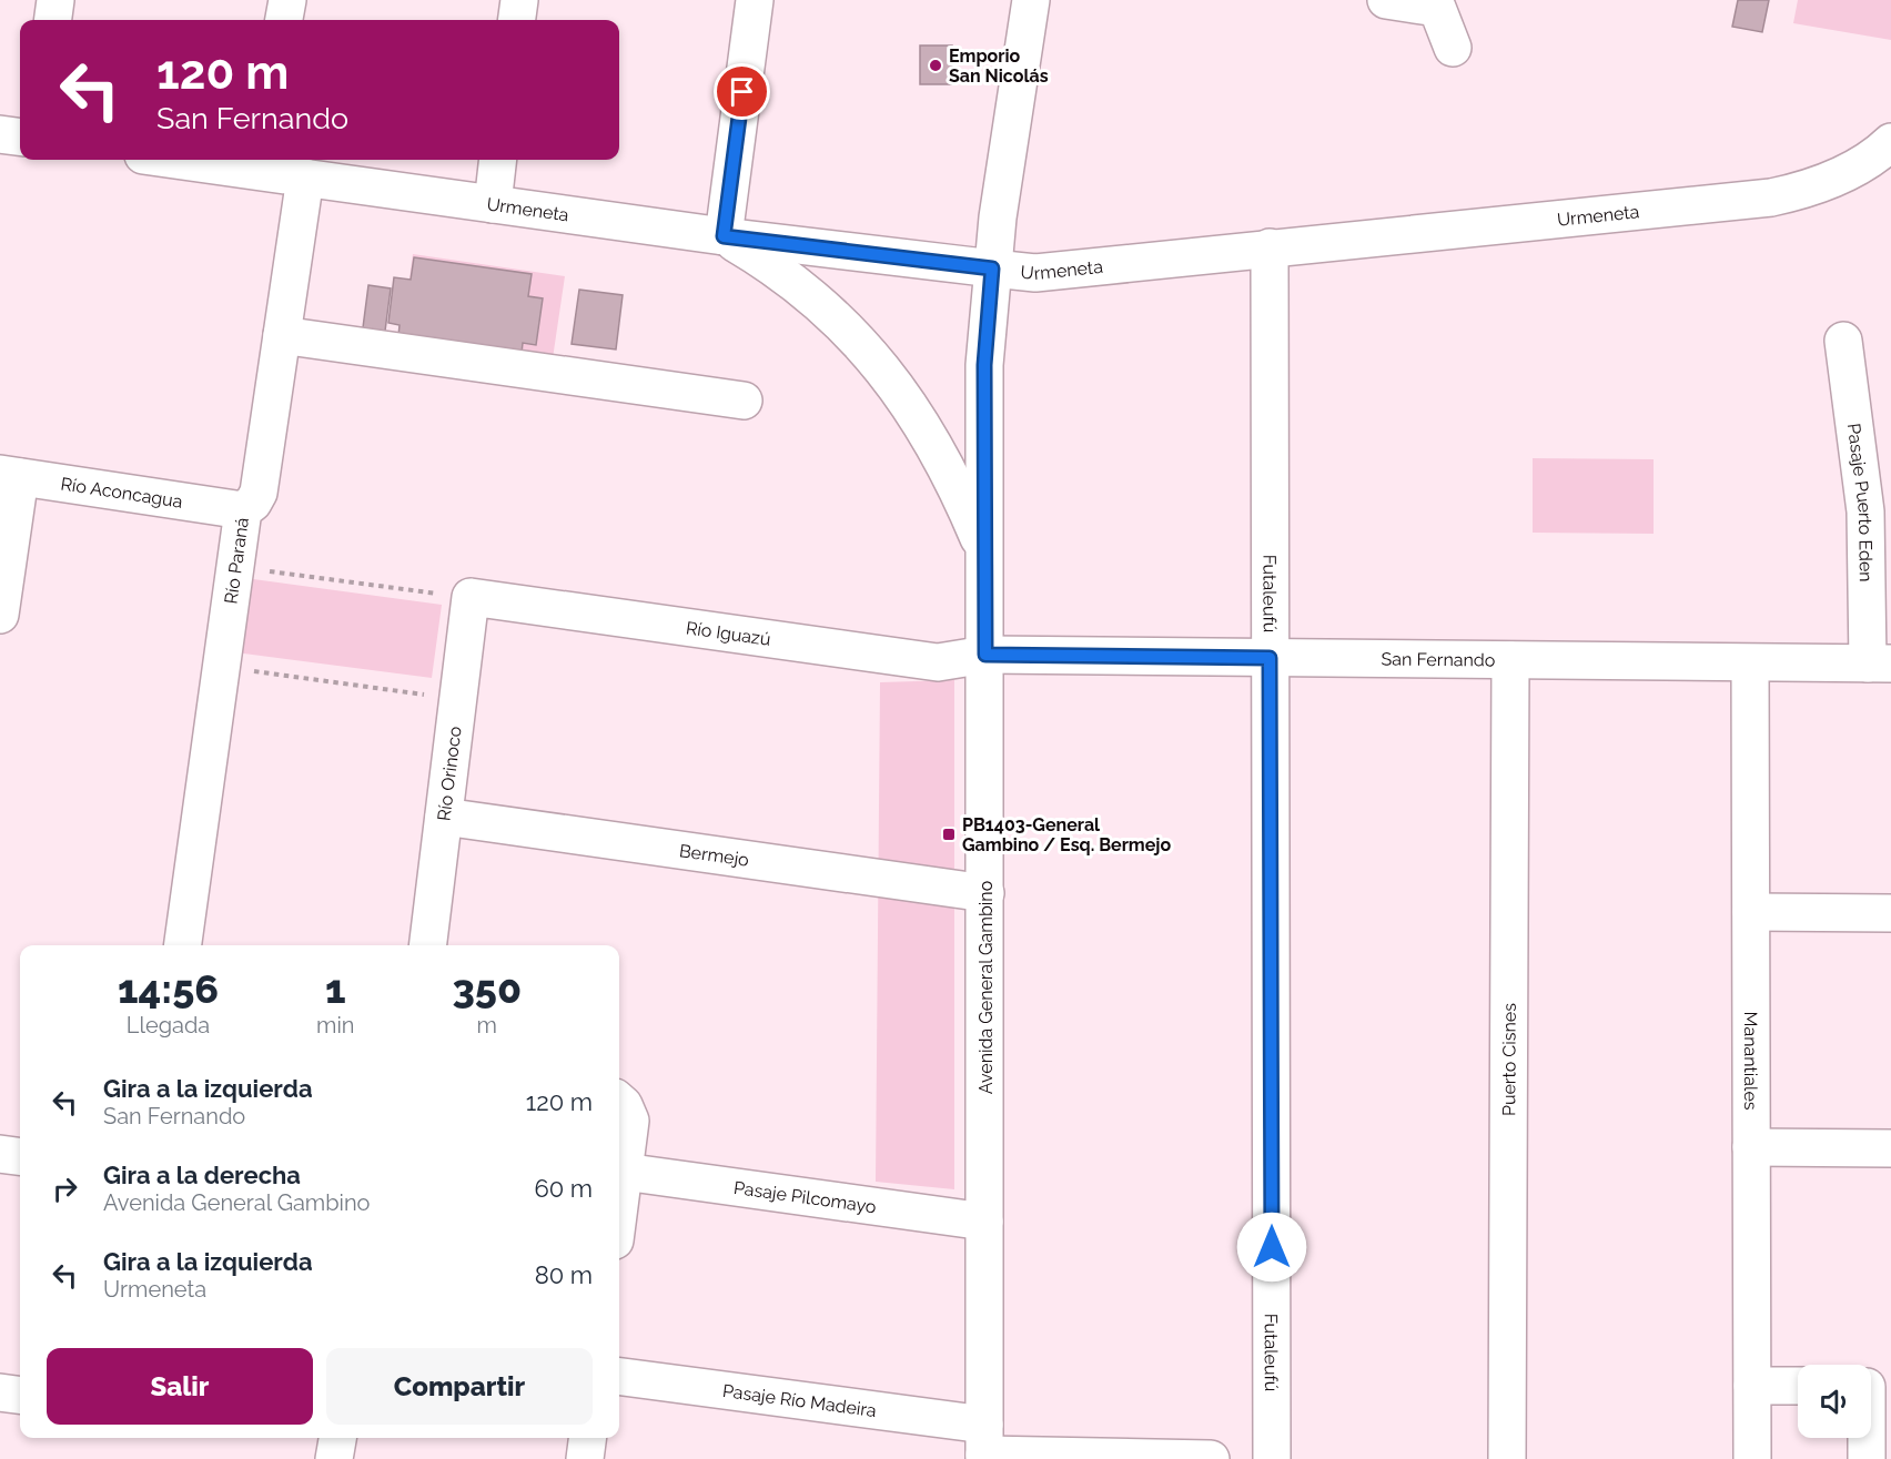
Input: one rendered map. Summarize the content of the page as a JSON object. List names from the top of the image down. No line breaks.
{"streets":{"street":["Urmeneta","Río Aconcagua","Pasaje Puerto Eden","Río Paraná","Futaleufú","Río Iguazú","San Fernando","Río Orinoco","Bermejo","Avenida General Gambino","Puerto Cisnes","Manantiales","Pasaje Pilcomayo","Pasaje Río Madeira"]},"crossings":[["Urmeneta","Río Paraná"],["Urmeneta","Futaleufú"],["Urmeneta","Avenida General Gambino"],["Río Aconcagua","Río Paraná"],["Pasaje Puerto Eden","San Fernando"],["Futaleufú","San Fernando"],["Río Iguazú","San Fernando"],["Río Iguazú","Río Orinoco"],["Río Iguazú","Avenida General Gambino"],["San Fernando","Avenida General Gambino"],["San Fernando","Puerto Cisnes"],["San Fernando","Manantiales"],["Río Orinoco","Bermejo"],["Bermejo","Avenida General Gambino"],["Avenida General Gambino","Pasaje Pilcomayo"],["Avenida General Gambino","Pasaje Río Madeira"]],"places":{"other":["Emporio San Nicolás"],"transit":["PB1403-General Gambino / Esq. Bermejo"]},"page":{"turn":["120 m","San Fernando"],"eta":["14:56","Llegada","1","min","350","m"],"list":[{"name":"Gira a la izquierda","note":"San Fernando","value":"120 m"},{"name":"Gira a la derecha","note":"Avenida General Gambino","value":"60 m"},{"name":"Gira a la izquierda","note":"Urmeneta","value":"80 m"}],"buttons":["Salir","Compartir"]}}
